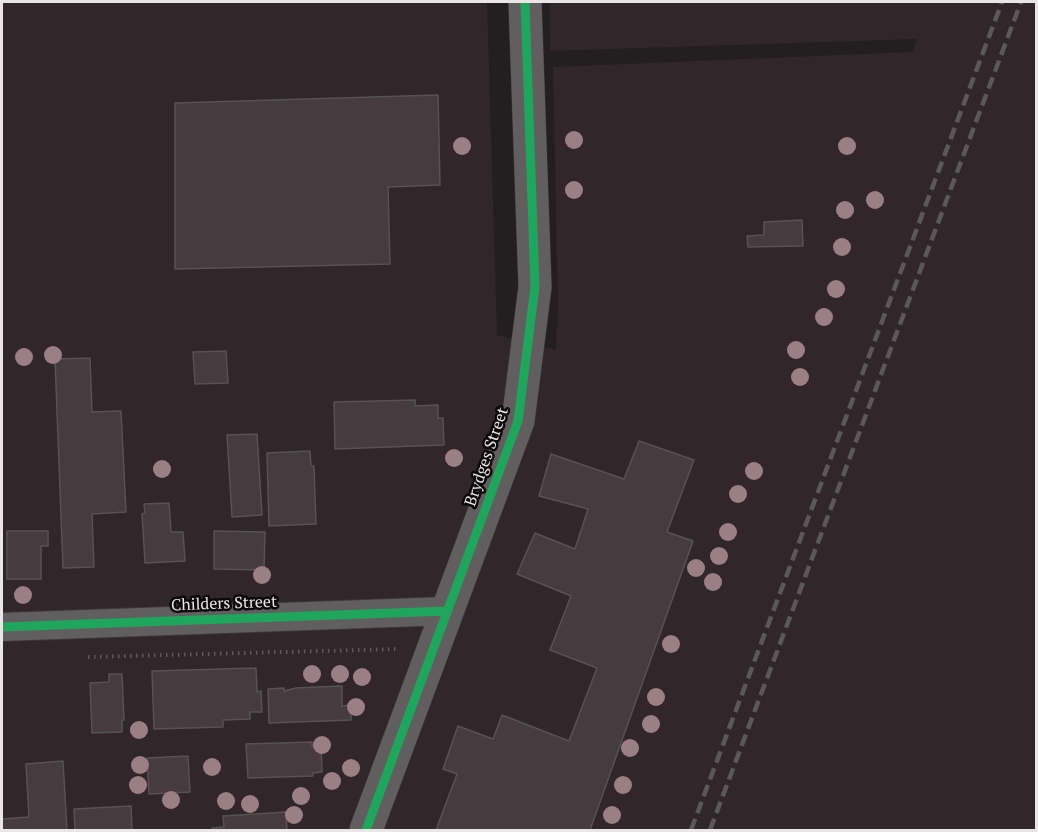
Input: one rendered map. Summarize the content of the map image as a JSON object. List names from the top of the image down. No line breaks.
{"streets":{"street":["Brydges Street","Childers Street"]},"crossings":[["Brydges Street","Childers Street"]]}
